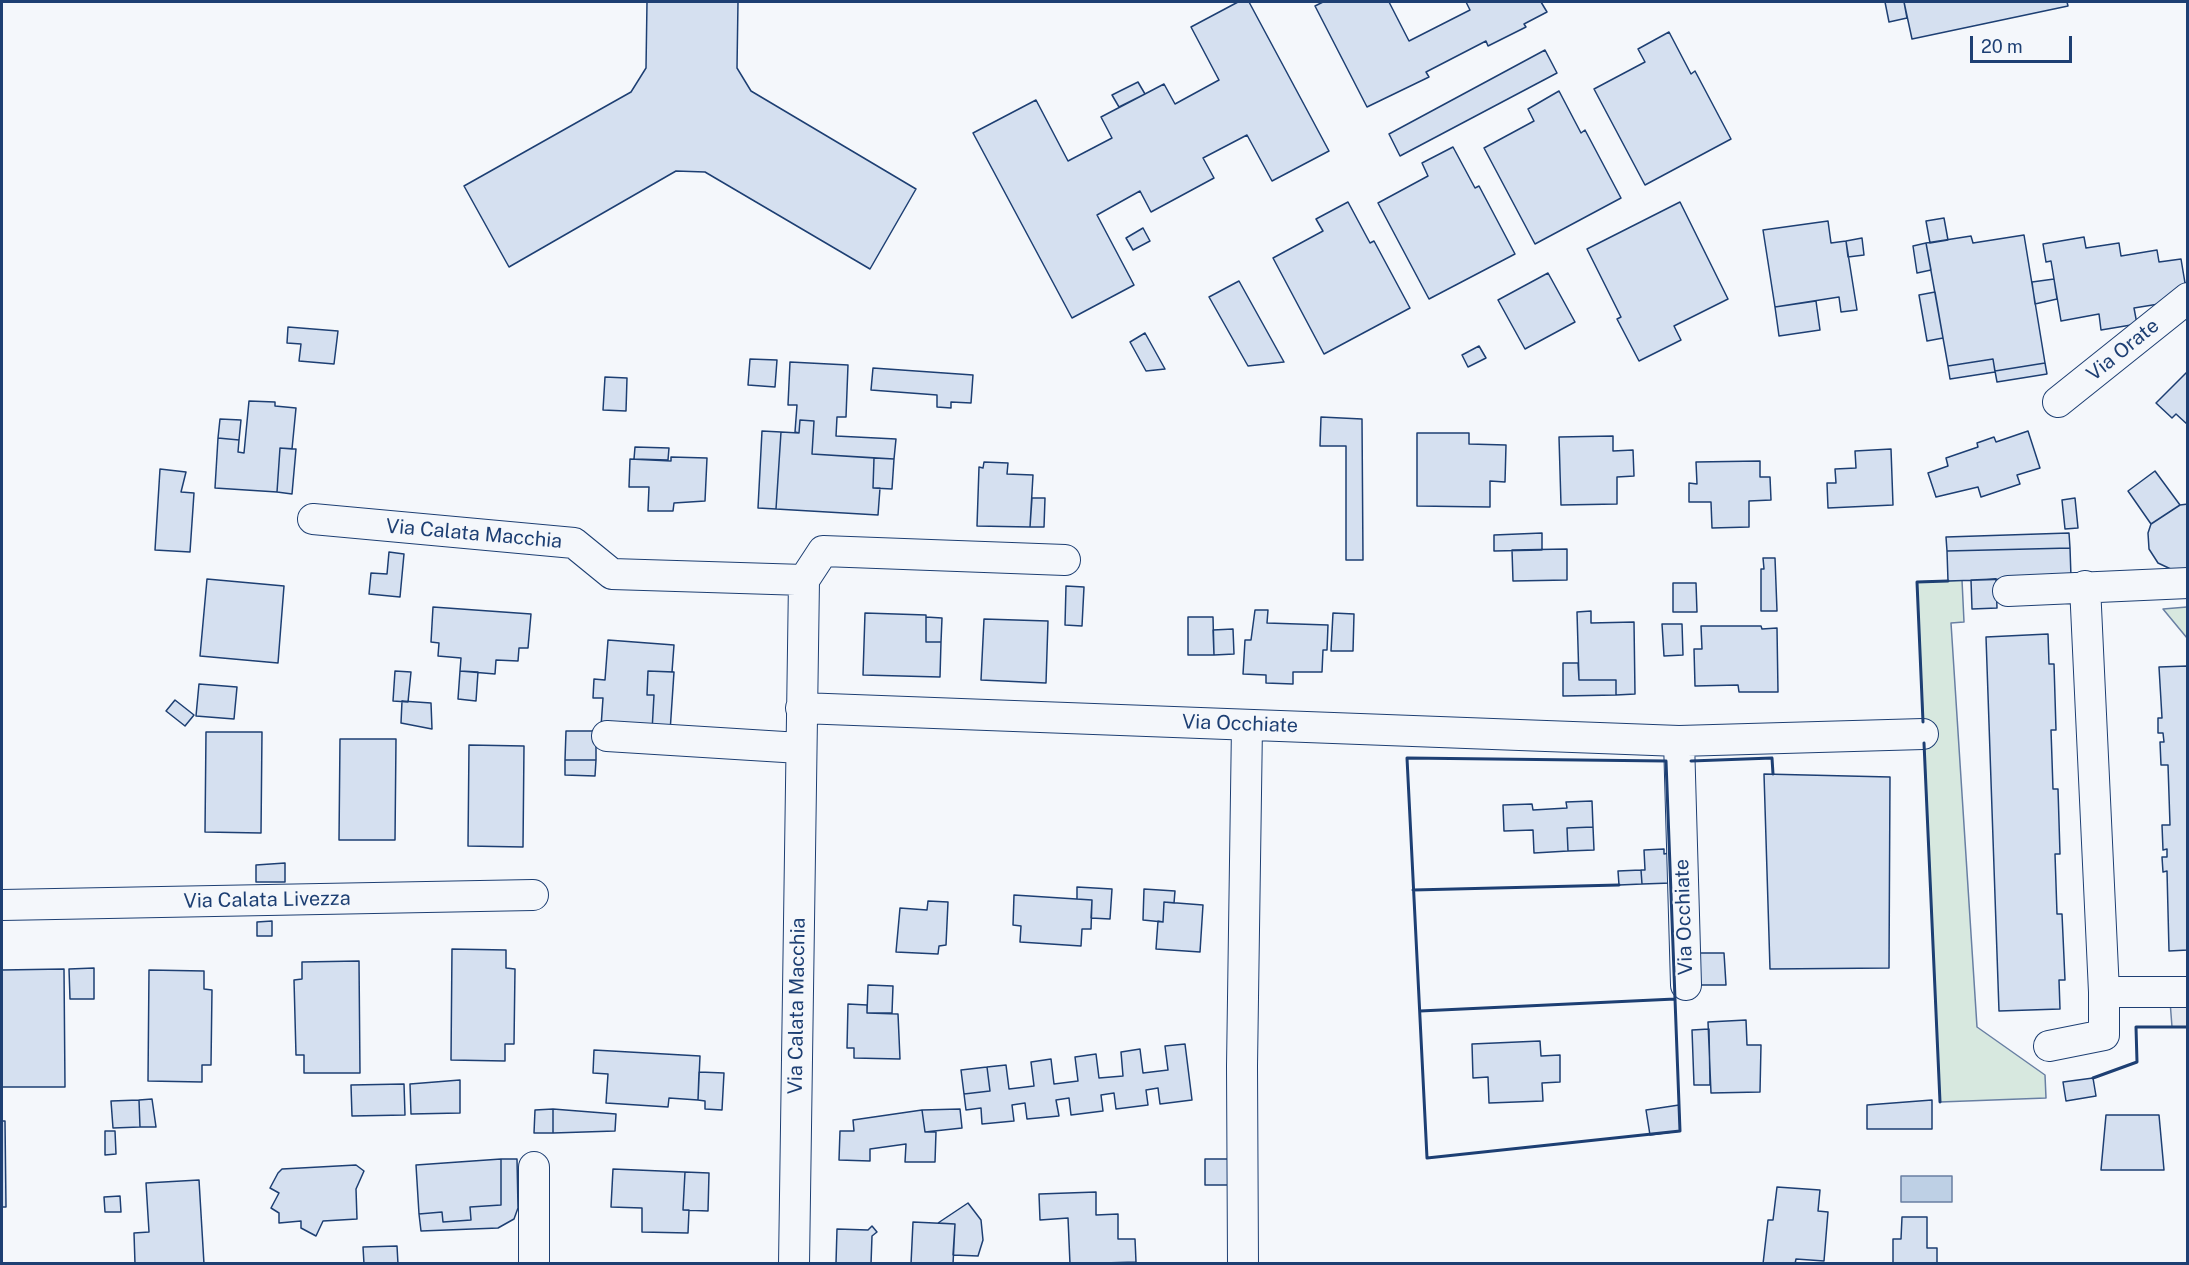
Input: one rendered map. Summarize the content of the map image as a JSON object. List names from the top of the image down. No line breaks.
{"streets":{"street":["Via Orate","Via Calata Macchia","Via Occhiate","Via Calata Livezza"]},"crossings":[["Via Calata Macchia","Via Occhiate"]],"scale_bar":"20 m"}
